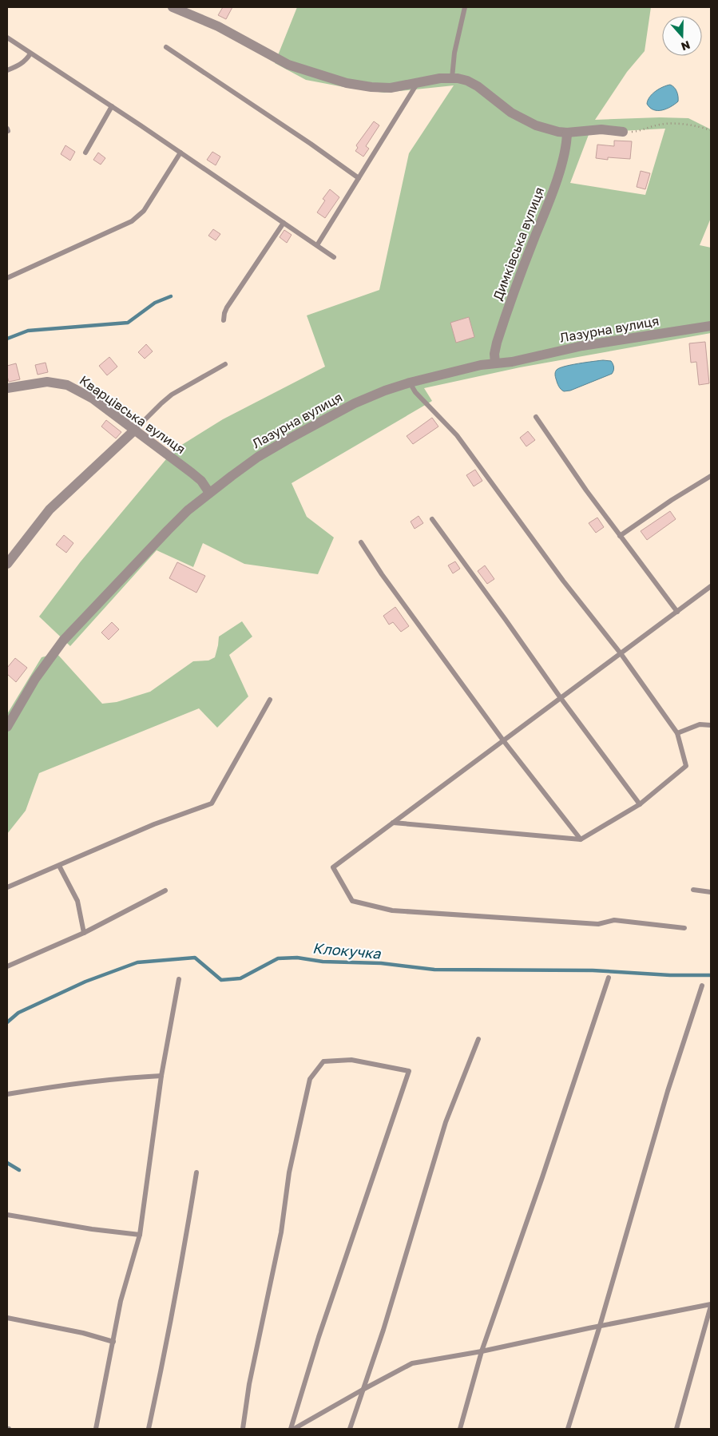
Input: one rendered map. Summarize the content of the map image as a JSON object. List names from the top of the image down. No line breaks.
{"streets":{"street":["Димківська вулиця","Лазурна вулиця","Кварцівська вулиця"]},"crossings":[["Димківська вулиця","Лазурна вулиця"],["Лазурна вулиця","Кварцівська вулиця"]],"water":["Клокучка"],"north":"bottom"}
